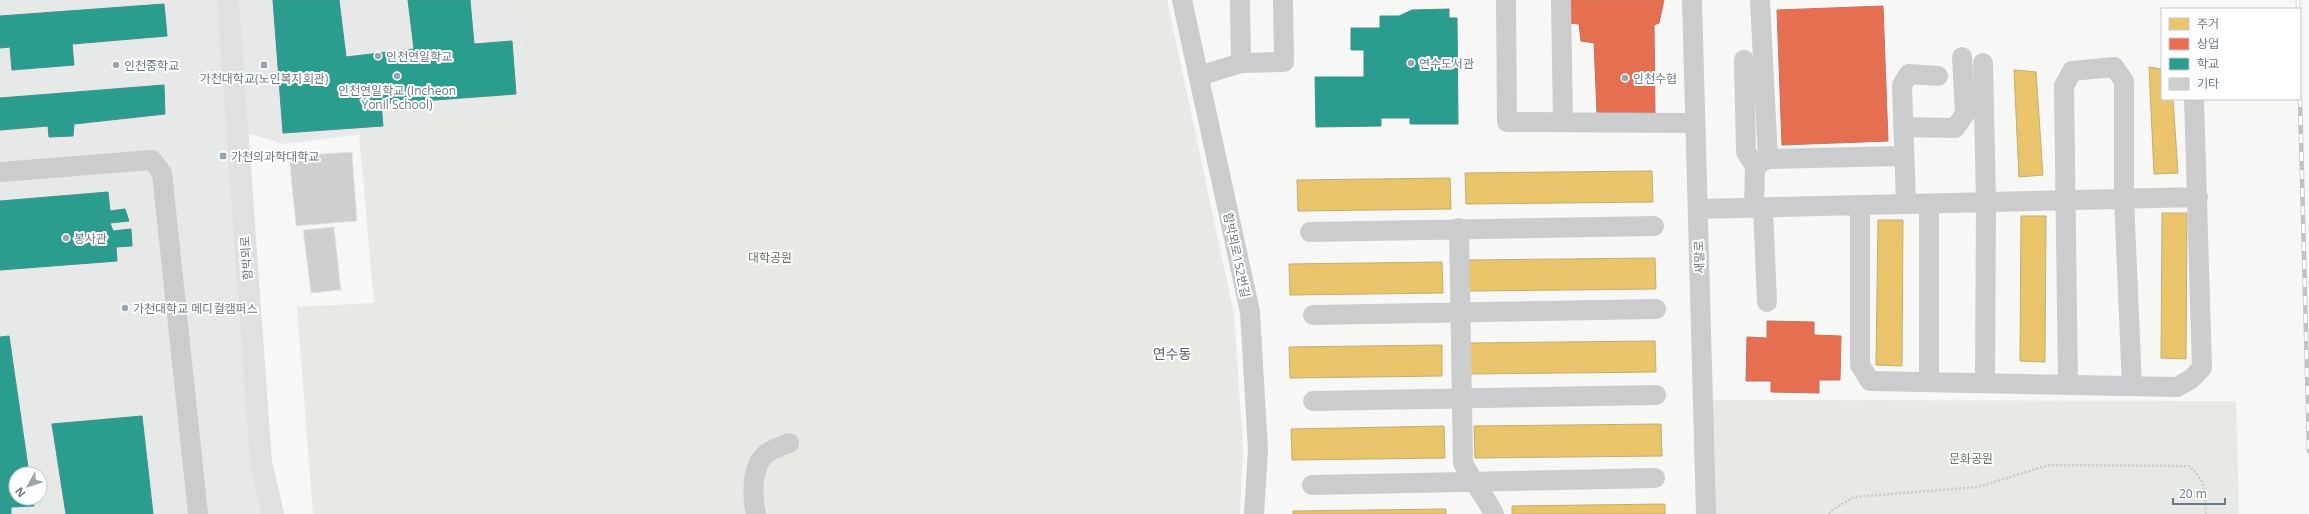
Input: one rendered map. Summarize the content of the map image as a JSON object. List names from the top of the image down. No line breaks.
{"streets":{"main road":["함박뫼로"],"street":["함박뫼로152번길","새말로"]},"districts":["연수동"],"parks":["대학공원","문화공원"],"places":{"other":["인천연일학교","연수도서관","인천중학교","인천연일학교 (Incheon Yonil School)","인천수협","봉사관","가천대학교 메디컬캠퍼스"],"transit":["가천대학교(노인복지회관)","가천의과학대학교"]},"legend":["주거","상업","학교","기타"],"scale_bar":"20 m","north":"bottom left"}
